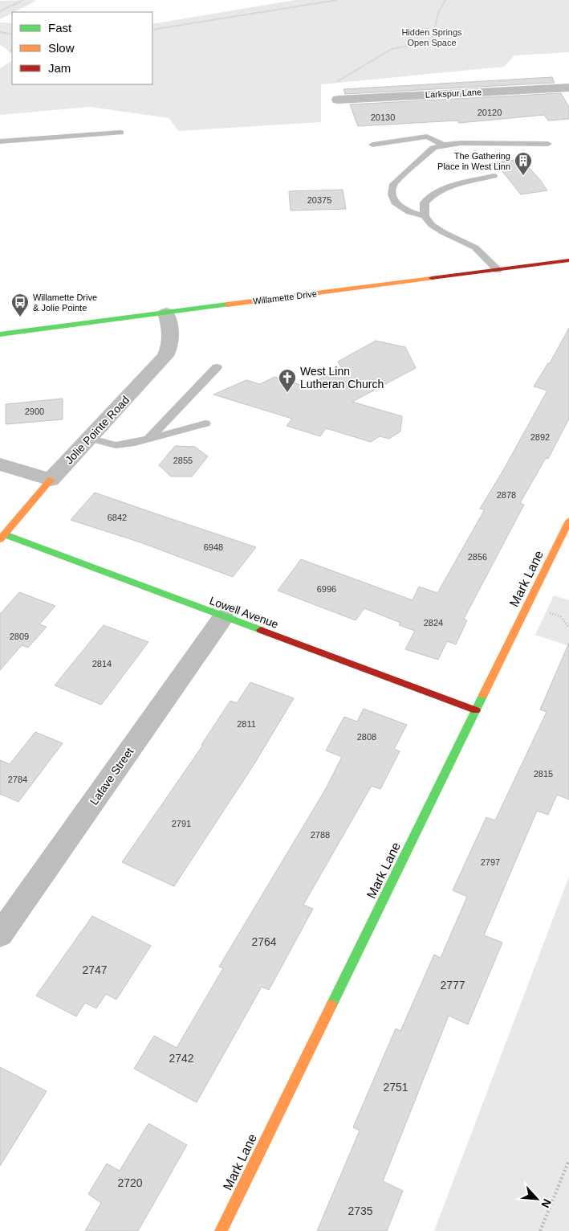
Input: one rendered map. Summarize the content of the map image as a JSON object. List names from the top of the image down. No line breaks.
{"streets":{"street":["Larkspur Lane","Willamette Drive","Jolie Pointe Road","Mark Lane","Lowell Avenue","Lafave Street"]},"crossings":[["Willamette Drive","Jolie Pointe Road"],["Jolie Pointe Road","Lowell Avenue"],["Mark Lane","Lowell Avenue"],["Lowell Avenue","Lafave Street"]],"parks":["Hidden Springs Open Space"],"places":{"building":["The Gathering Place in West Linn"],"bus stop":["Willamette Drive & Jolie Pointe"],"church":["West Linn Lutheran Church"]},"house_numbers":["20120","20130","20375","2900","2892","2855","2878","6842","6948","2856","6996","2824","2809","2814","2811","2808","2815","2784","2791","2788","2797","2764","2747","2777","2742","2751","2720","2735"],"legend":["Fast","Slow","Jam"],"north":"bottom right"}
